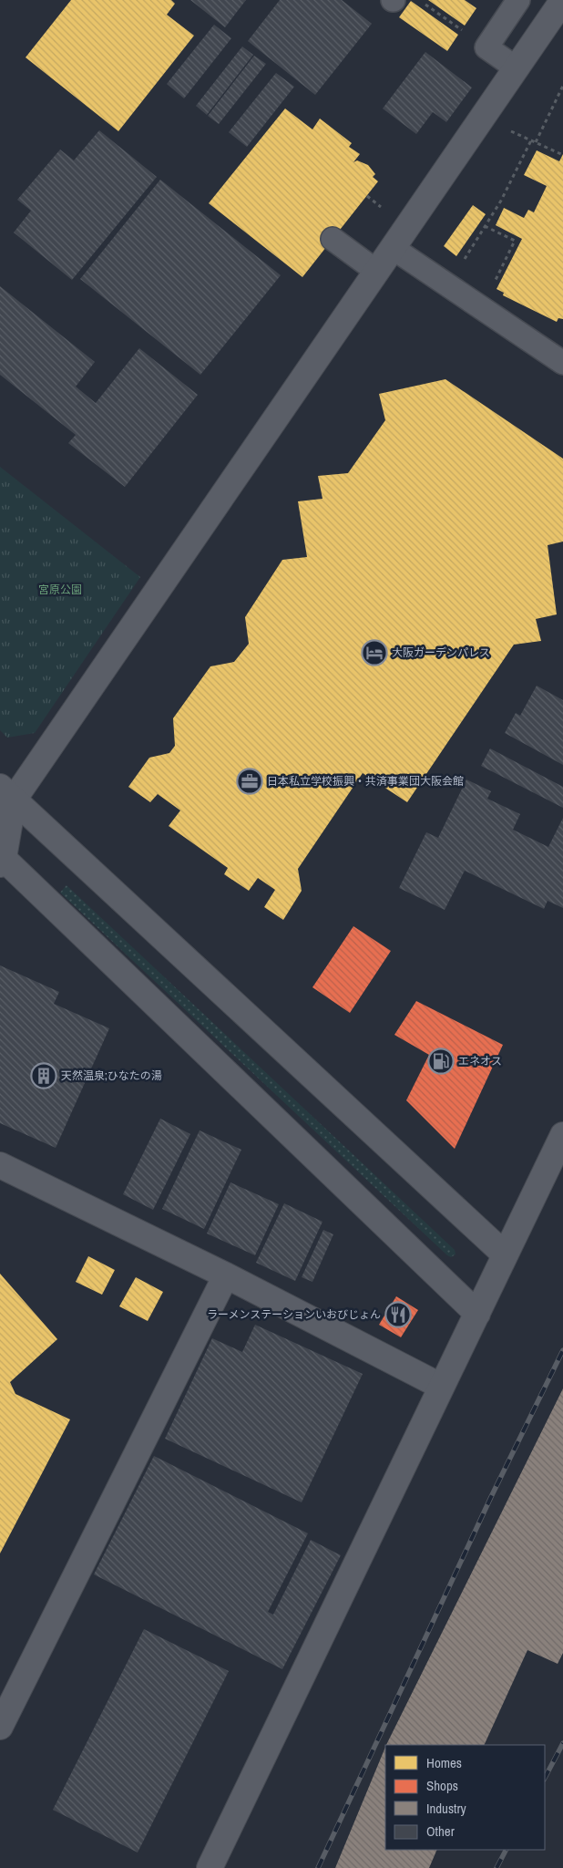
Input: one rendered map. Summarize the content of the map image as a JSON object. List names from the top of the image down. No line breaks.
{"parks":["宮原公園"],"places":{"hotel":["大阪ガーデンパレス"],"office":["日本私立学校振興・共済事業団大阪会館"],"fuel station":["エネオス"],"building":["天然温泉;ひなたの湯"],"restaurant":["ラーメンステーションいおびじょん"]},"legend":["Homes","Shops","Industry","Other"]}
